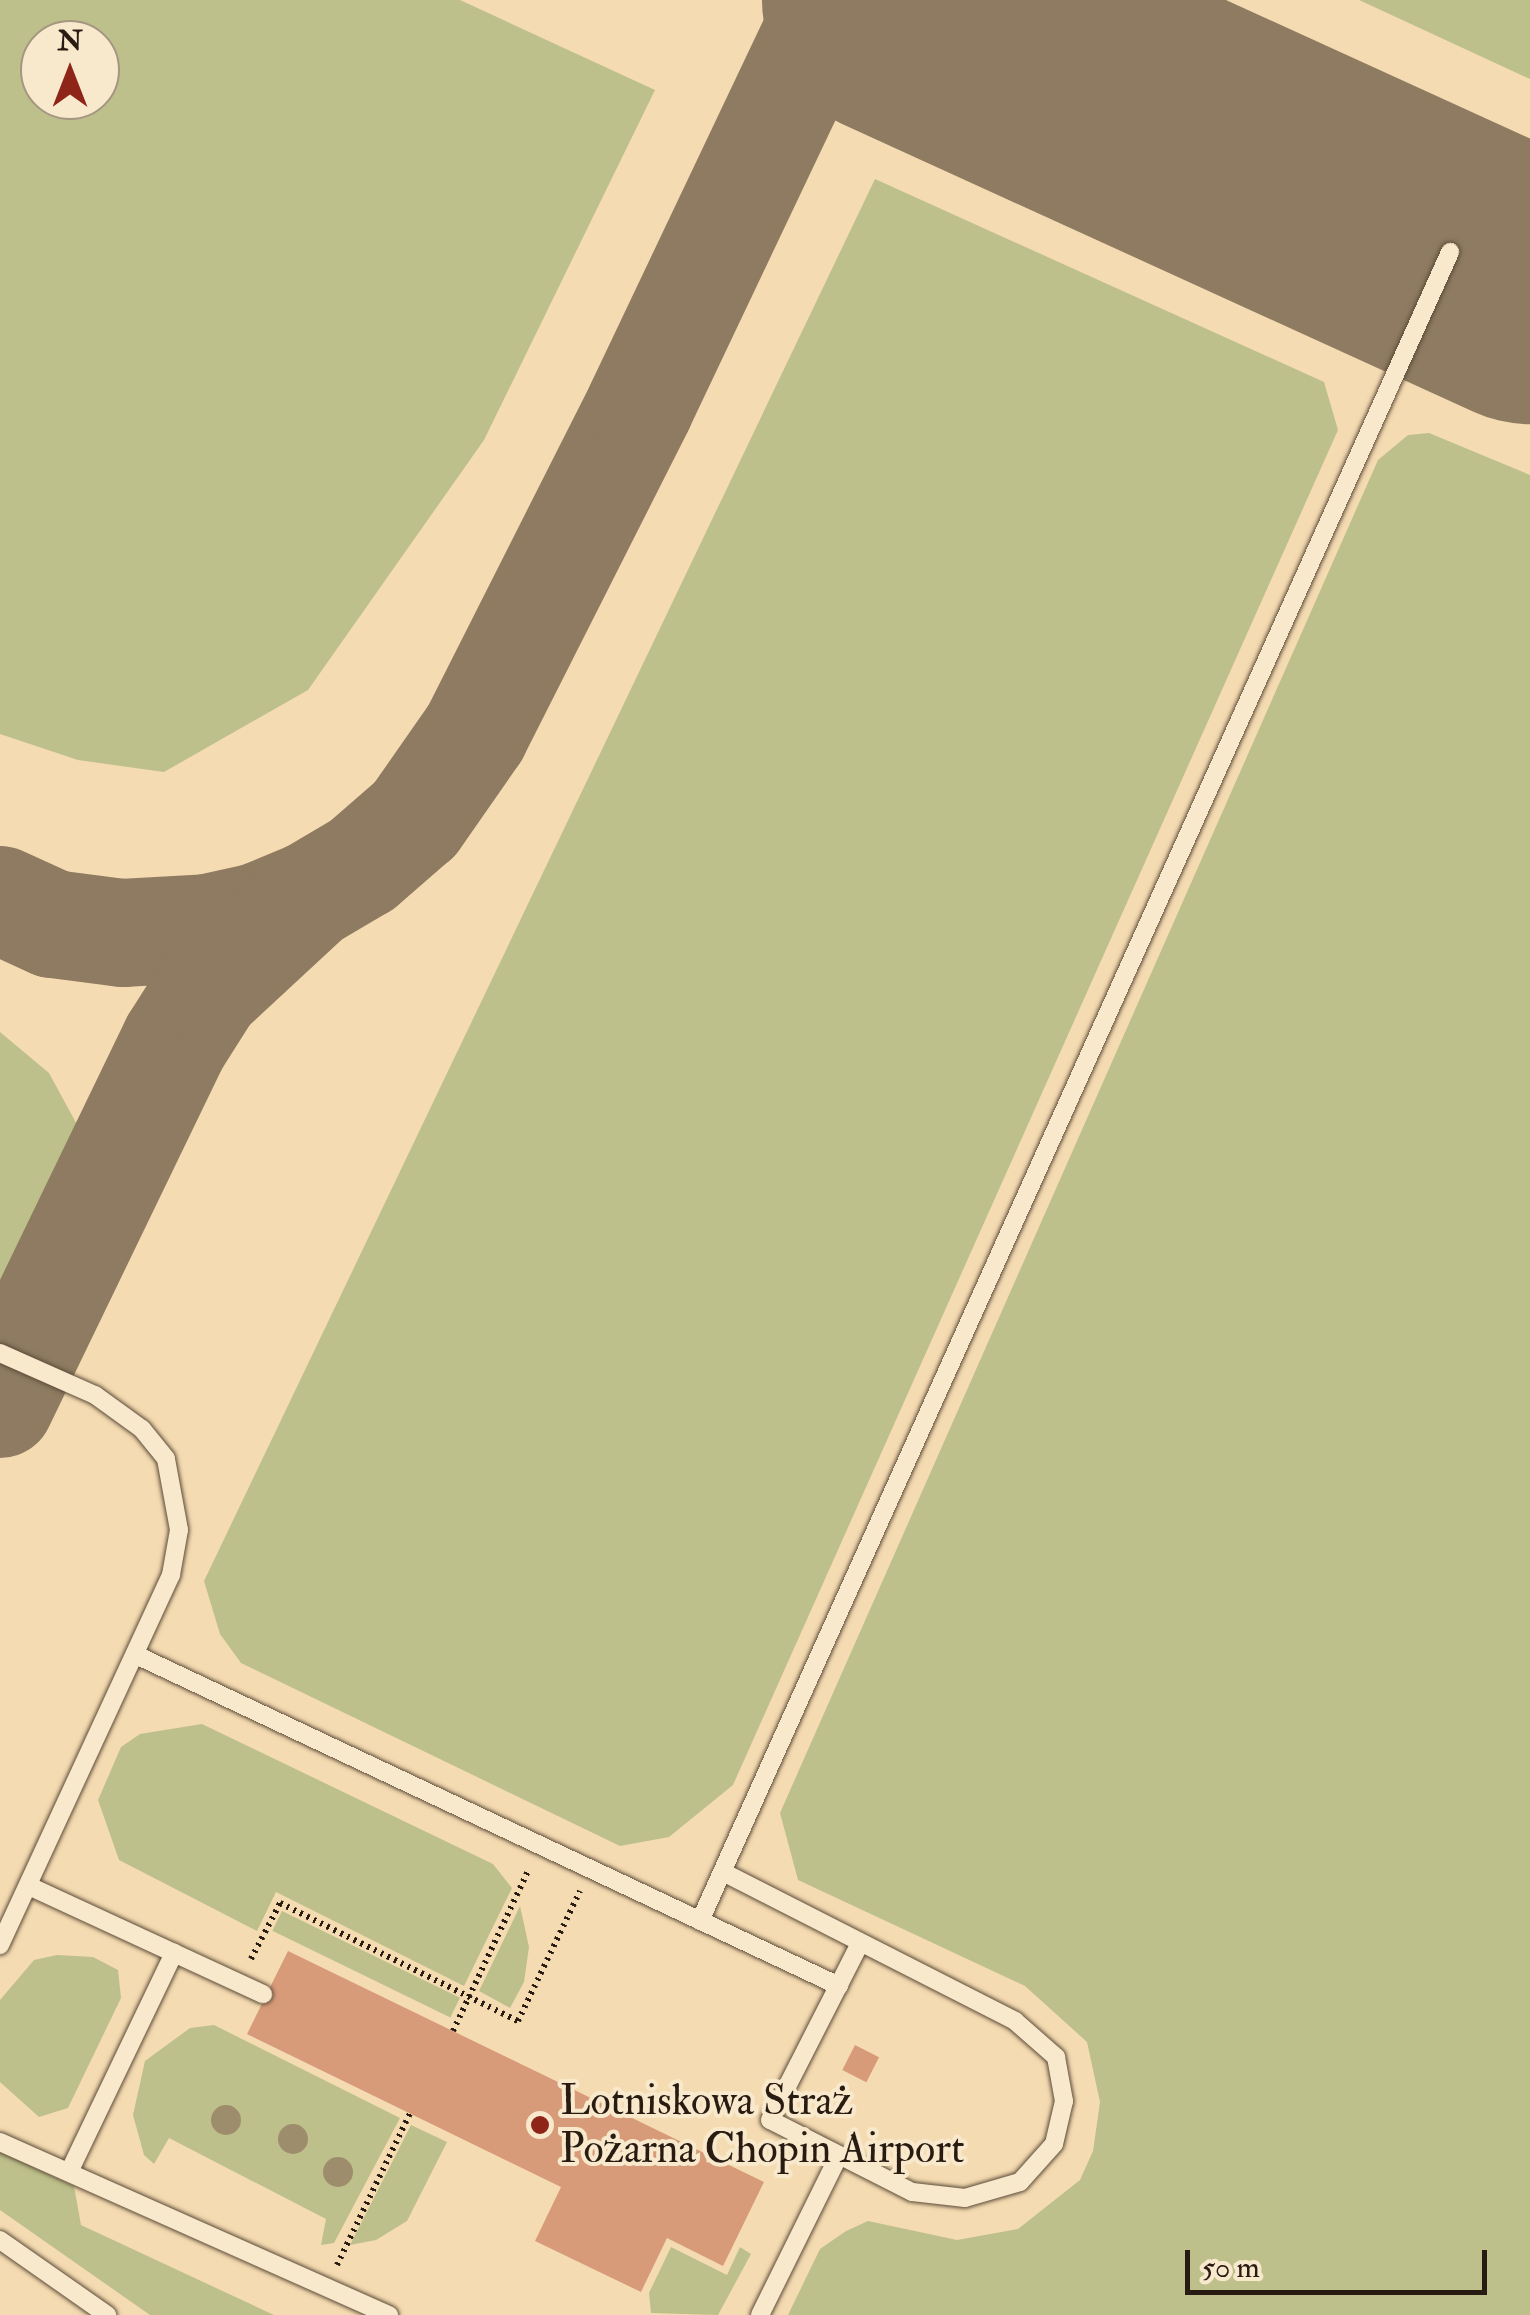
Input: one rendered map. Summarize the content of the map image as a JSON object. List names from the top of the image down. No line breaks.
{"places":["Lotniskowa Straż Pożarna Chopin Airport"],"scale_bar":"50 m","north":"top"}
